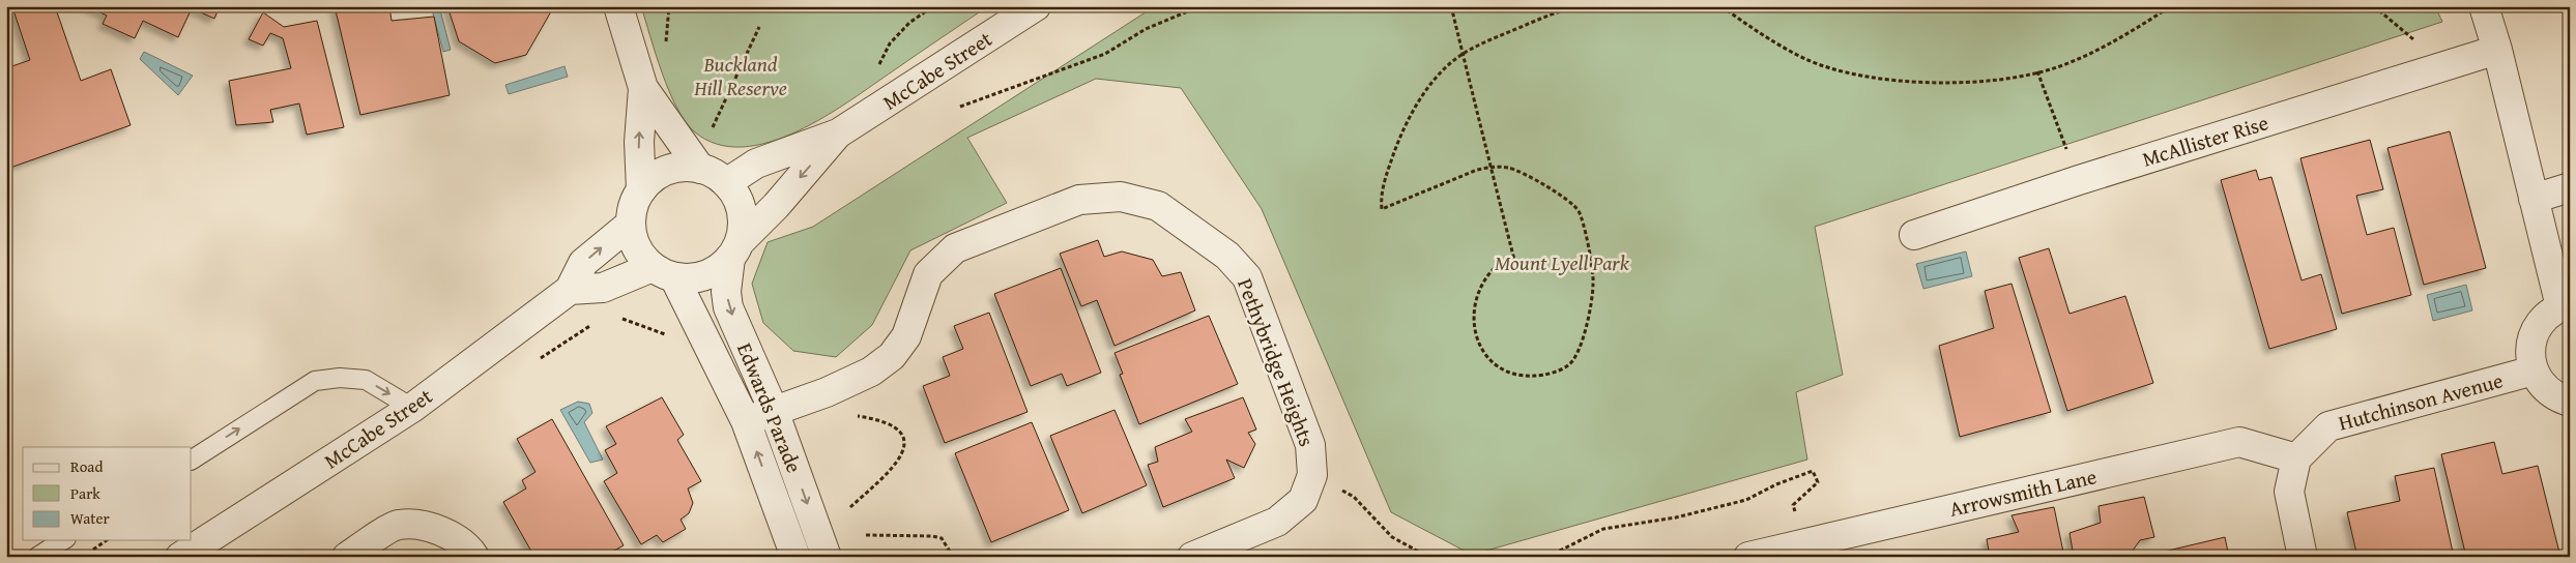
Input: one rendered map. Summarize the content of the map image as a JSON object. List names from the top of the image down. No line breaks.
{"streets":{"street":["McCabe Street","McAllister Rise","Pethybridge Heights","Hutchinson Avenue","Edwards Parade","Arrowsmith Lane"]},"crossings":[["McCabe Street","Edwards Parade"],["Pethybridge Heights","Edwards Parade"],["Hutchinson Avenue","Arrowsmith Lane"]],"parks":["Buckland Hill Reserve","Mount Lyell Park"],"legend":["Road","Park","Water"]}
